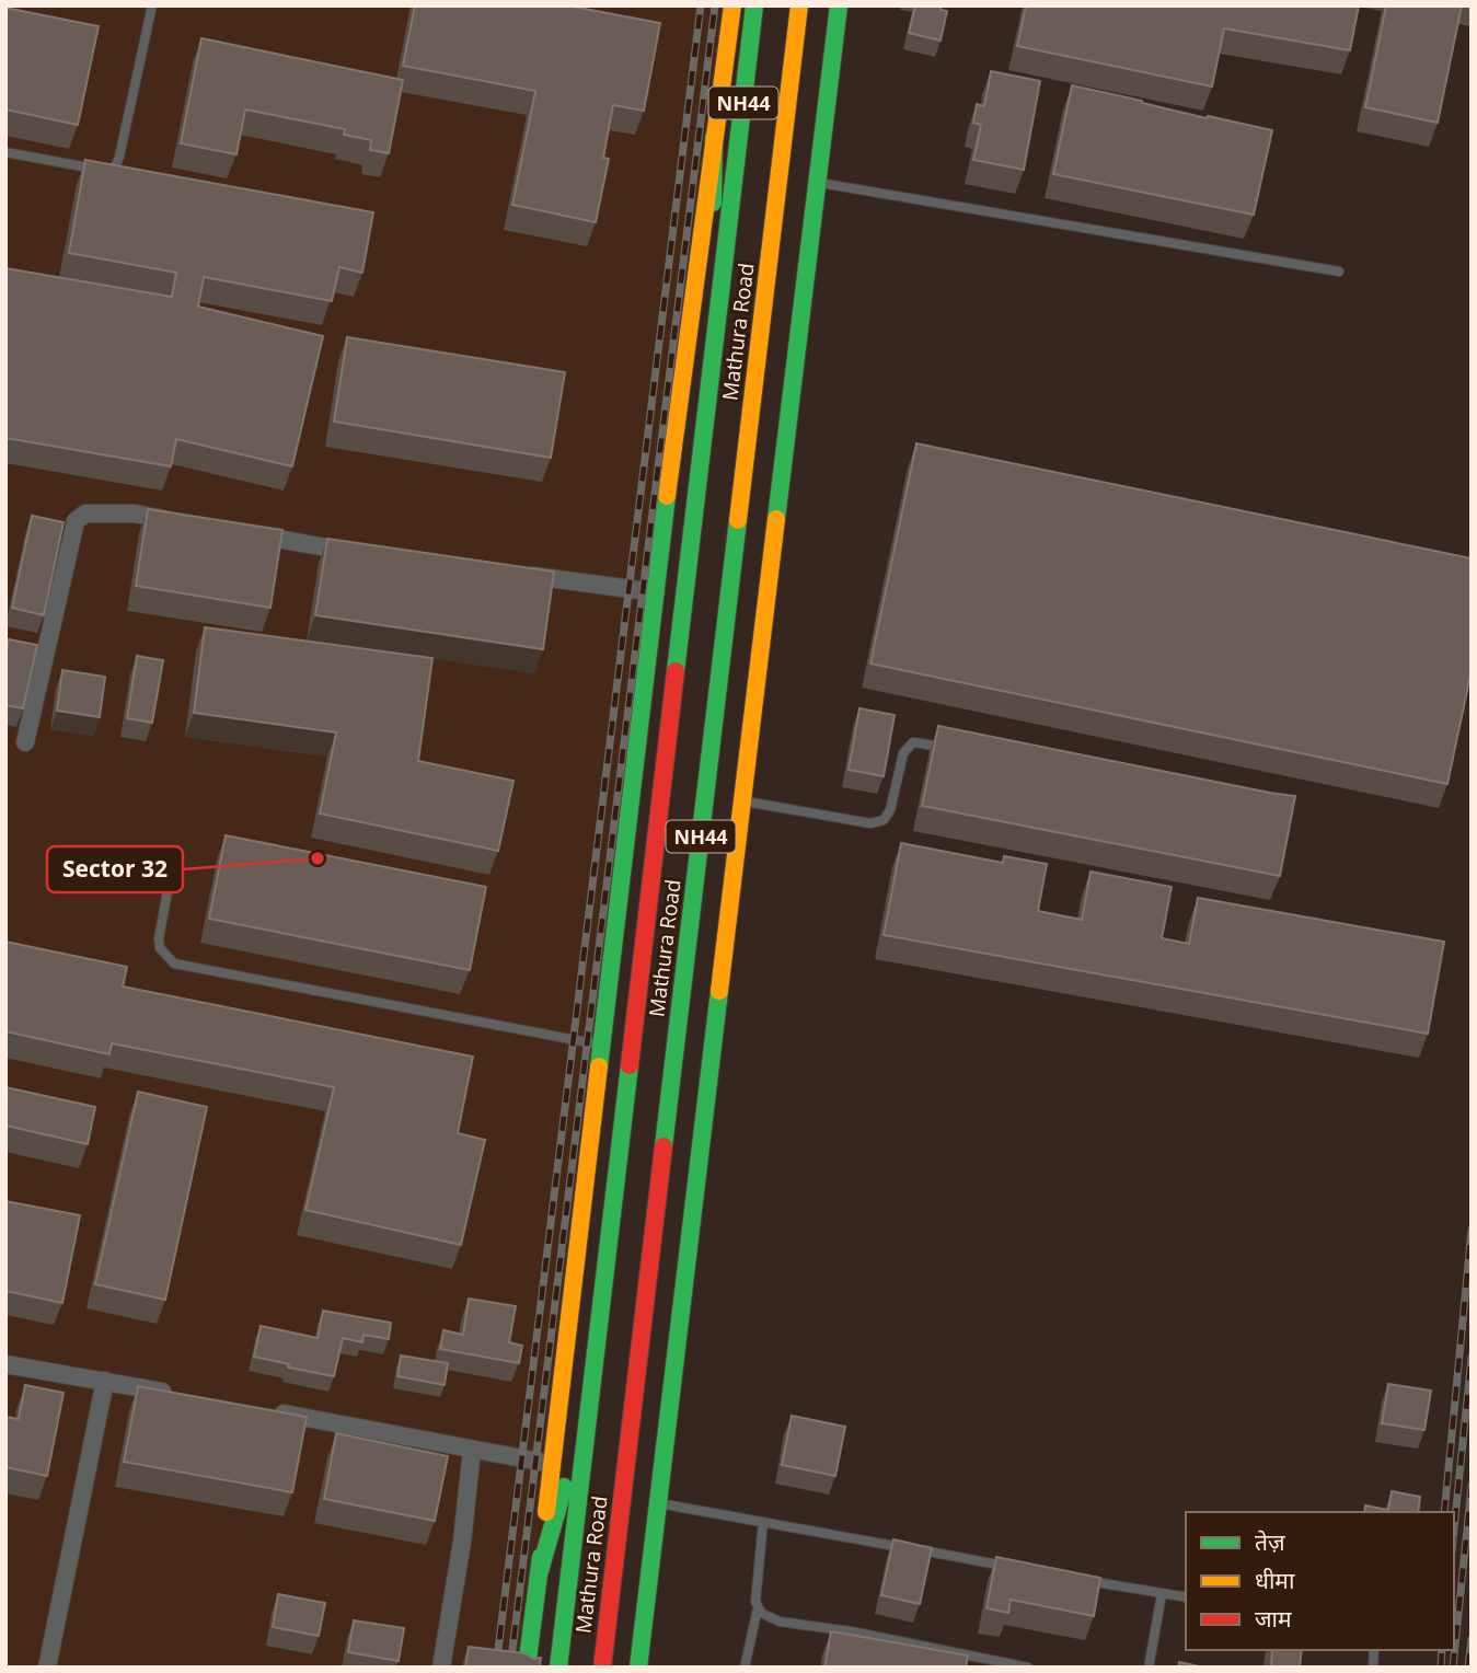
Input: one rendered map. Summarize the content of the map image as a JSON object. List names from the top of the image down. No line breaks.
{"streets":{"main road":["NH44","Mathura Road"]},"crossings":[["NH44","Mathura Road"]],"places":["Sector 32"],"legend":["तेज़","धीमा","जाम"]}
